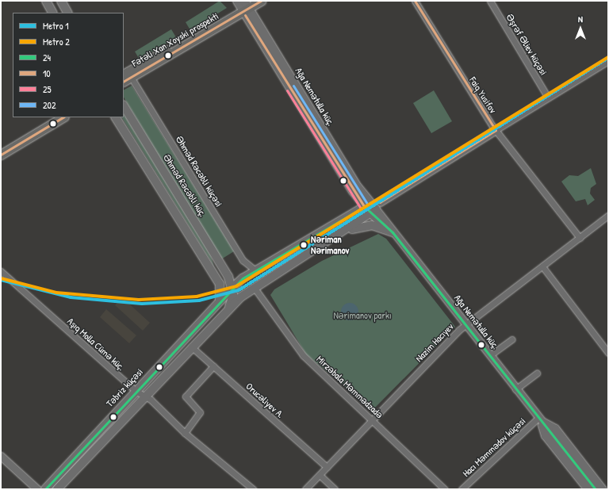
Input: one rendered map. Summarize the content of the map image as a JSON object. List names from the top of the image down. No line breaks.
{"streets":{"main road":["Fətəli Xan Xoyski prospekti","Ağa Nemətulla küç.","Əhməd Rəcəbli küç.","Təbriz küçəsi"],"street":["Əşrəf Əliev küçəsi","Faiq Yusifov","Əhməd Rəcəbli küçəsi","Nazim Hacıyev","Aşıq Molla Cümə küç.","Mirzəbala Məmmədzadə","Orucəliyev A.","Hacı Məmmədov küçəsi"]},"crossings":[["Fətəli Xan Xoyski prospekti","Ağa Nemətulla küç."],["Fətəli Xan Xoyski prospekti","Əhməd Rəcəbli küçəsi"],["Əşrəf Əliev küçəsi","Təbriz küçəsi"],["Faiq Yusifov","Nazim Hacıyev"],["Faiq Yusifov","Təbriz küçəsi"],["Ağa Nemətulla küç.","Nazim Hacıyev"],["Ağa Nemətulla küç.","Təbriz küçəsi"],["Ağa Nemətulla küç.","Hacı Məmmədov küçəsi"],["Əhməd Rəcəbli küç.","Təbriz küçəsi"],["Nazim Hacıyev","Mirzəbala Məmmədzadə"],["Nazim Hacıyev","Orucəliyev A."],["Aşıq Molla Cümə küç.","Təbriz küçəsi"],["Mirzəbala Məmmədzadə","Təbriz küçəsi"],["Təbriz küçəsi","Orucəliyev A."]],"parks":["Nərimanov parkı"],"places":["Nəriman Nərimanov"],"lines":["transit line 10","metro line 2","metro line 1","transit line 202","transit line 25","transit line 24"],"legend":["Metro 1","Metro 2","24","10","25","202"],"north":"top"}
